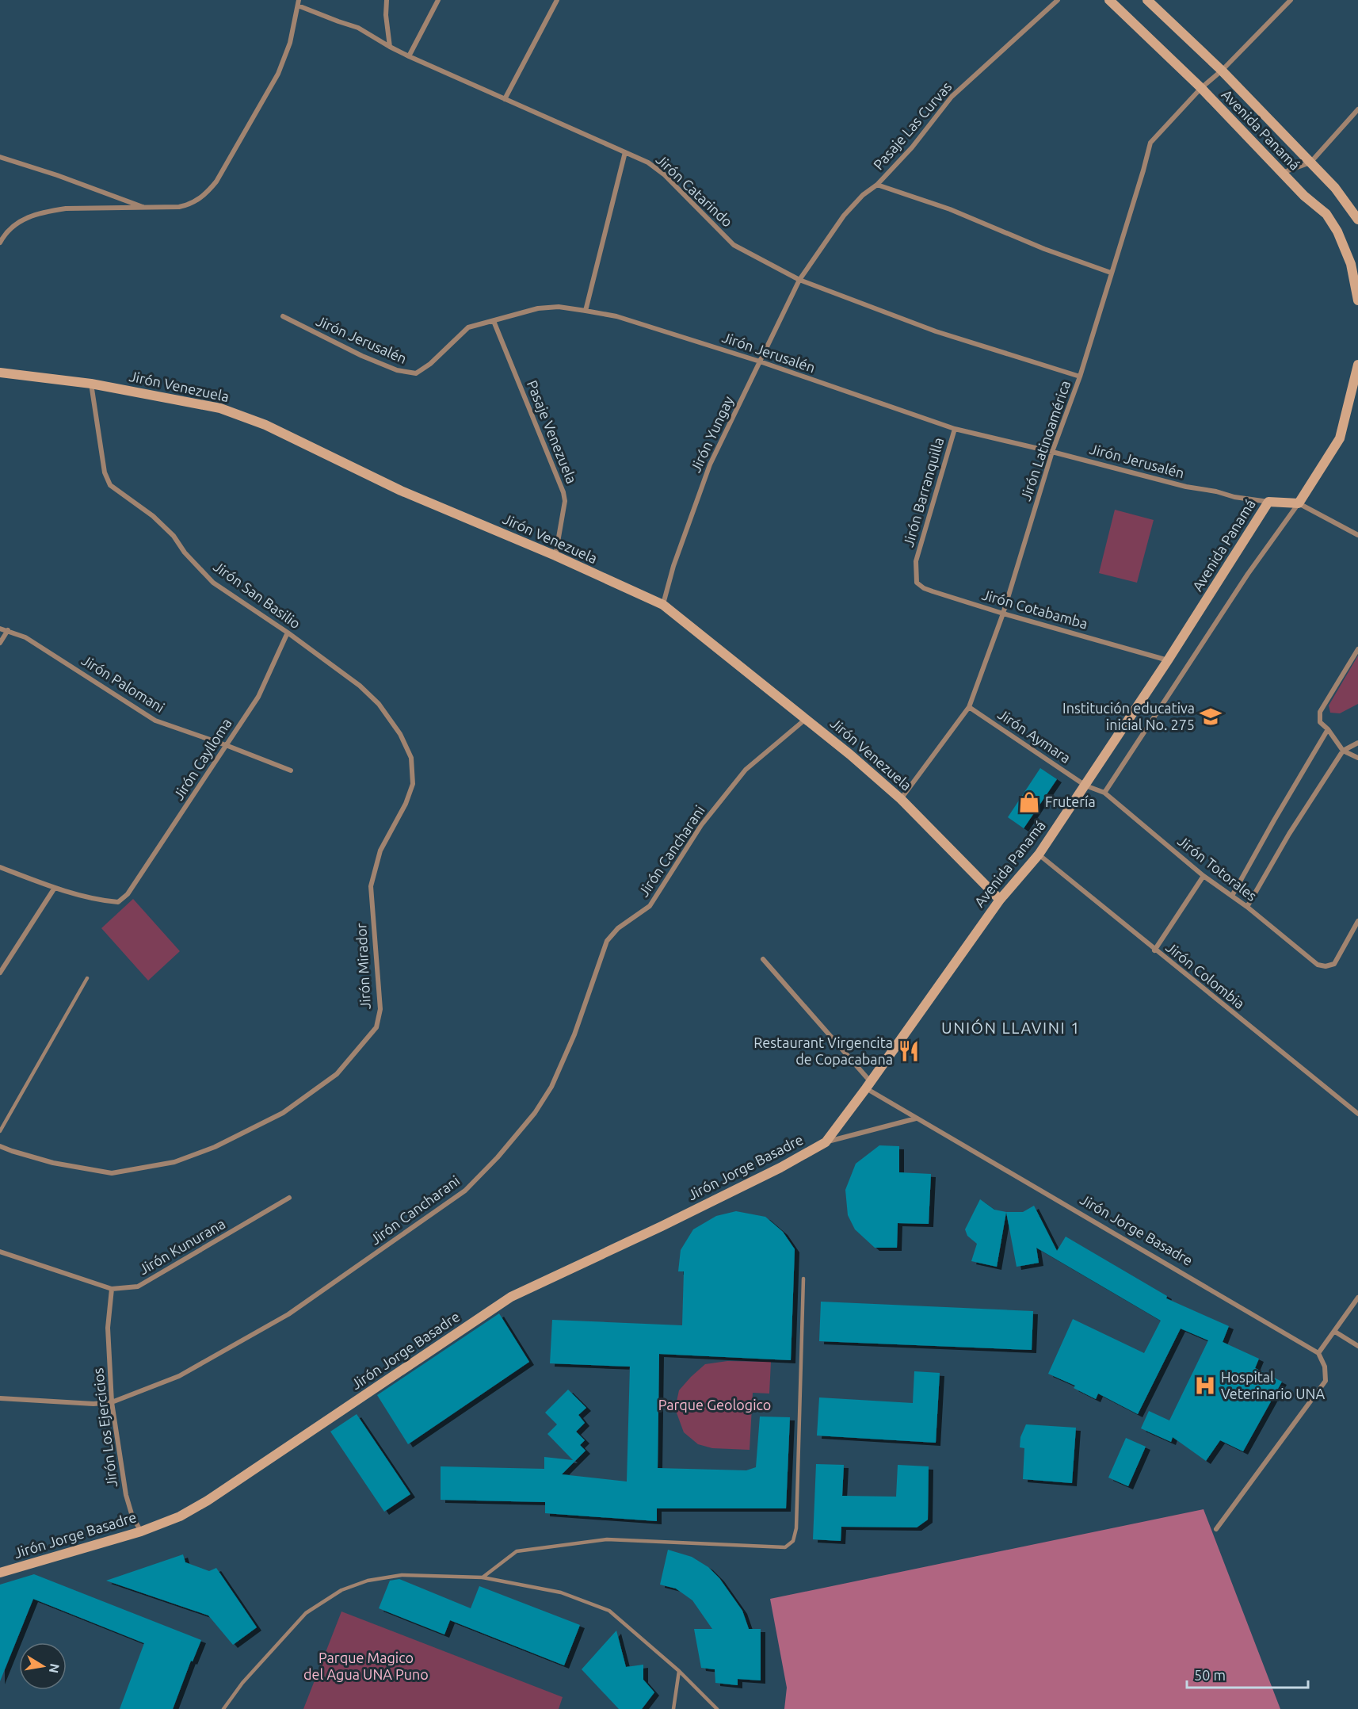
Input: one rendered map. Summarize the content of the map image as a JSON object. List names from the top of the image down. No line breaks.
{"streets":{"street":["Pasaje Las Curvas","Avenida Panamá","Jirón Catarindo","Jirón Jerusalén","Jirón Venezuela","Pasaje Venezuela","Jirón Yungay","Jirón Latinoamérica","Jirón Barranquilla","Jirón San Basilio","Jirón Cotabamba","Jirón Palomani","Jirón Aymara","Jirón Caylloma","Jirón Cancharani","Jirón Totorales","Jirón Mirador","Jirón Colombia","Jirón Jorge Basadre","Jirón Kunurana","Jirón Los Ejercicios"]},"crossings":[["Pasaje Las Curvas","Jirón Catarindo"],["Pasaje Las Curvas","Jirón Yungay"],["Avenida Panamá","Jirón Jerusalén"],["Avenida Panamá","Jirón Venezuela"],["Avenida Panamá","Jirón Latinoamérica"],["Avenida Panamá","Jirón Cotabamba"],["Avenida Panamá","Jirón Aymara"],["Avenida Panamá","Jirón Totorales"],["Avenida Panamá","Jirón Colombia"],["Avenida Panamá","Jirón Jorge Basadre"],["Jirón Catarindo","Jirón Yungay"],["Jirón Catarindo","Jirón Latinoamérica"],["Jirón Jerusalén","Pasaje Venezuela"],["Jirón Jerusalén","Jirón Yungay"],["Jirón Jerusalén","Jirón Latinoamérica"],["Jirón Jerusalén","Jirón Barranquilla"],["Jirón Venezuela","Pasaje Venezuela"],["Jirón Venezuela","Jirón Yungay"],["Jirón Venezuela","Jirón Latinoamérica"],["Jirón Venezuela","Jirón San Basilio"],["Jirón Venezuela","Jirón Cancharani"],["Jirón Latinoamérica","Jirón Cotabamba"],["Jirón Latinoamérica","Jirón Aymara"],["Jirón Barranquilla","Jirón Cotabamba"],["Jirón San Basilio","Jirón Caylloma"],["Jirón San Basilio","Jirón Mirador"],["Jirón Palomani","Jirón Caylloma"],["Jirón Aymara","Jirón Totorales"],["Jirón Cancharani","Jirón Los Ejercicios"],["Jirón Jorge Basadre","Jirón Los Ejercicios"],["Jirón Kunurana","Jirón Los Ejercicios"]],"districts":["UNIÓN LLAVINI 1"],"parks":["Parque Geologico","Parque Magico del Agua UNA Puno"],"places":{"school or university":["Institución educativa inicial No. 275"],"shop":["Frutería"],"restaurant":["Restaurant Virgencita de Copacabana"],"hospital":["Hospital Veterinario UNA"]},"scale_bar":"50 m","north":"right"}
